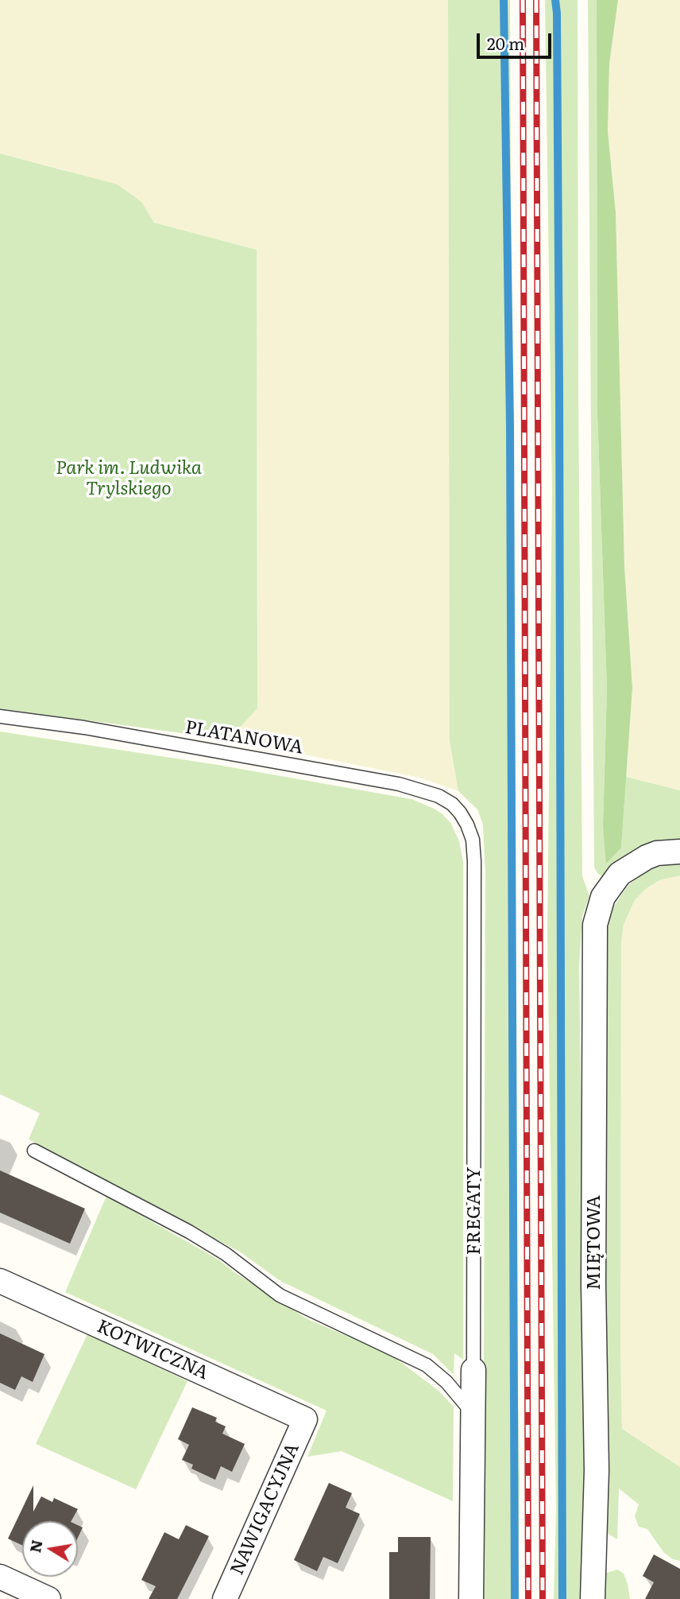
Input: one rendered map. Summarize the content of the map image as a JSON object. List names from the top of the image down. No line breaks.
{"streets":{"street":["FREGATY","MIĘTOWA","KOTWICZNA","NAWIGACYJNA"],"lane":["PLATANOWA"]},"crossings":[["PLATANOWA","FREGATY"],["KOTWICZNA","NAWIGACYJNA"]],"parks":["Park im. Ludwika Trylskiego"],"scale_bar":"20 m","north":"left"}
